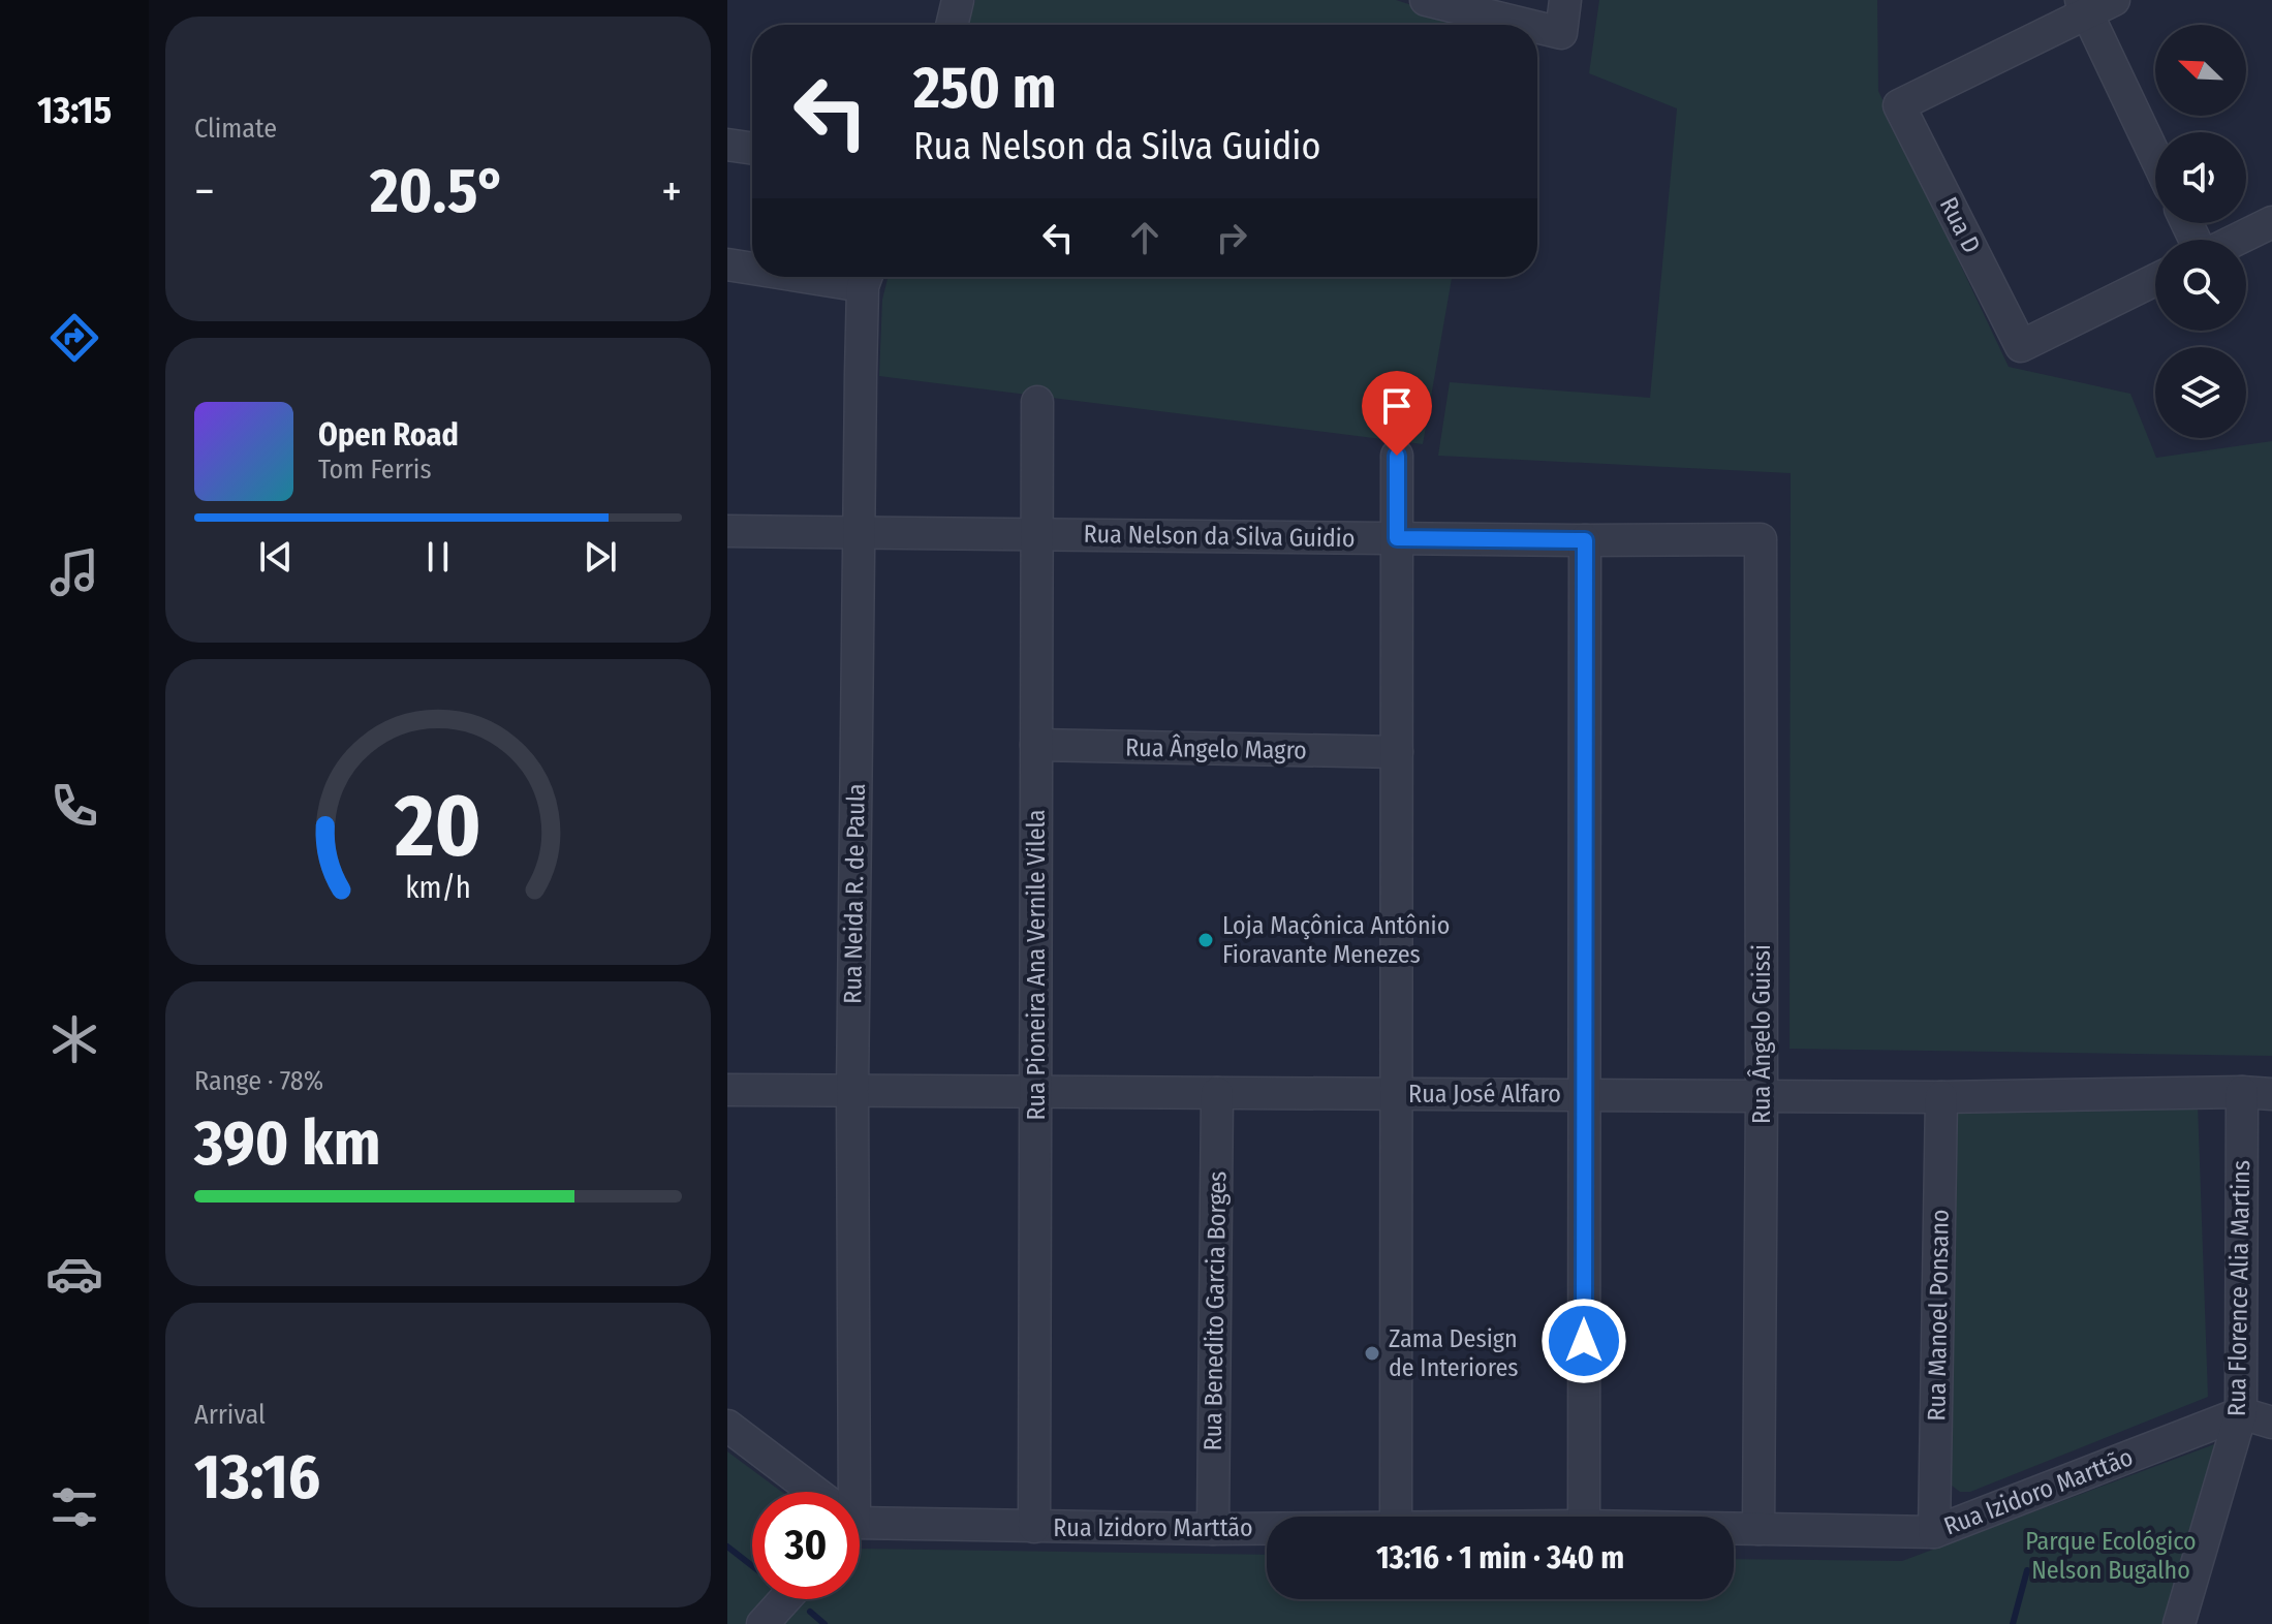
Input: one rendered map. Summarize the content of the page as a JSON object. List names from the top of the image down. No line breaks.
{"streets":{"street":["Rua D","Rua Nelson da Silva Guidio","Rua Ângelo Magro","Rua Neida R. de Paula","Rua Pioneira Ana Vernile Vilela","Rua Ângelo Guissi","Rua José Alfaro","Rua Florence Alia Martins","Rua Benedito Garcia Borges","Rua Manoel Ponsano","Rua Izidoro Marttão"]},"crossings":[["Rua Nelson da Silva Guidio","Rua Neida R. de Paula"],["Rua Nelson da Silva Guidio","Rua Pioneira Ana Vernile Vilela"],["Rua Nelson da Silva Guidio","Rua Ângelo Guissi"],["Rua Ângelo Magro","Rua Pioneira Ana Vernile Vilela"],["Rua Neida R. de Paula","Rua José Alfaro"],["Rua Pioneira Ana Vernile Vilela","Rua José Alfaro"],["Rua Pioneira Ana Vernile Vilela","Rua Izidoro Marttão"],["Rua Ângelo Guissi","Rua José Alfaro"],["Rua Ângelo Guissi","Rua Izidoro Marttão"],["Rua José Alfaro","Rua Florence Alia Martins"],["Rua José Alfaro","Rua Benedito Garcia Borges"],["Rua José Alfaro","Rua Manoel Ponsano"],["Rua Florence Alia Martins","Rua Izidoro Marttão"],["Rua Benedito Garcia Borges","Rua Izidoro Marttão"],["Rua Manoel Ponsano","Rua Izidoro Marttão"]],"parks":["Parque Ecológico Nelson Bugalho"],"places":["Loja Maçônica Antônio Fioravante Menezes","Zama Design de Interiores"],"north":"top left","page":{"tabs":"13:15","tile":["Climate",["Range · 78%","390 km"],["Arrival","13:16"]],"turn":["250 m","Rua Nelson da Silva Guidio"],"heat":["−","20.5°","+"],"song":["Open Road","Tom Ferris"],"limit":"30","trip":"13:16 · 1 min · 340 m","gauge":["20","km/h"]}}
